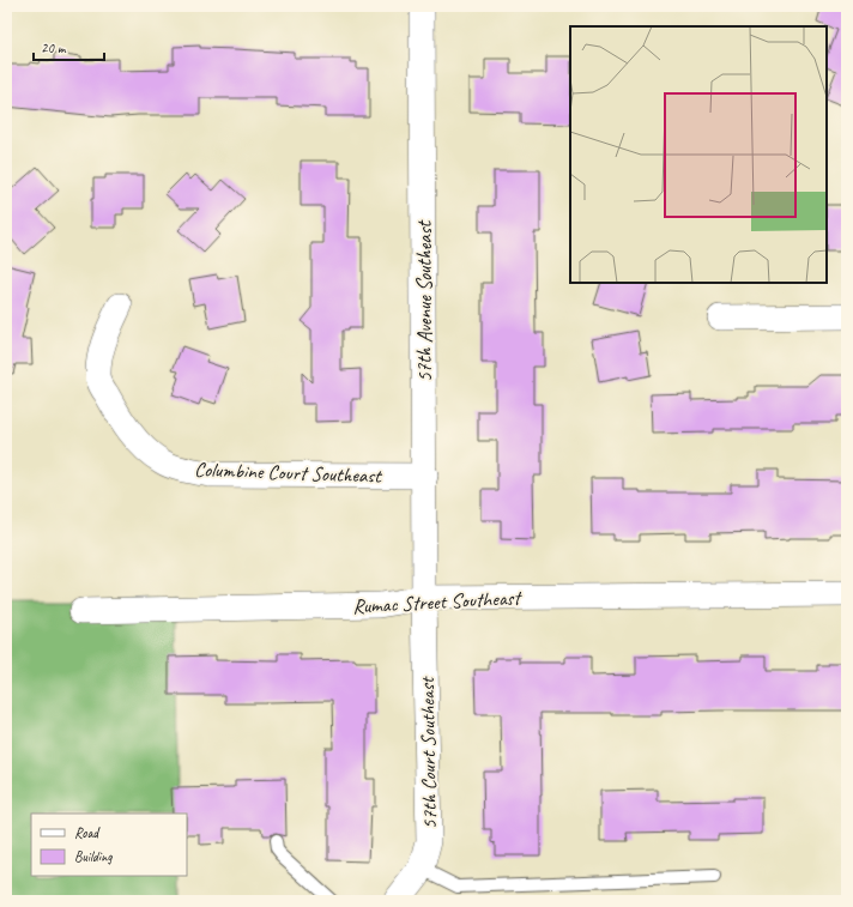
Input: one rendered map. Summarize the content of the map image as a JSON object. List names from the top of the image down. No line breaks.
{"streets":{"street":["57th Avenue Southeast","Columbine Court Southeast","Rumac Street Southeast","57th Court Southeast"]},"crossings":[["57th Avenue Southeast","Columbine Court Southeast"],["57th Avenue Southeast","Rumac Street Southeast"],["57th Avenue Southeast","57th Court Southeast"],["Rumac Street Southeast","57th Court Southeast"]],"legend":["Road","Building"],"scale_bar":"20 m"}
